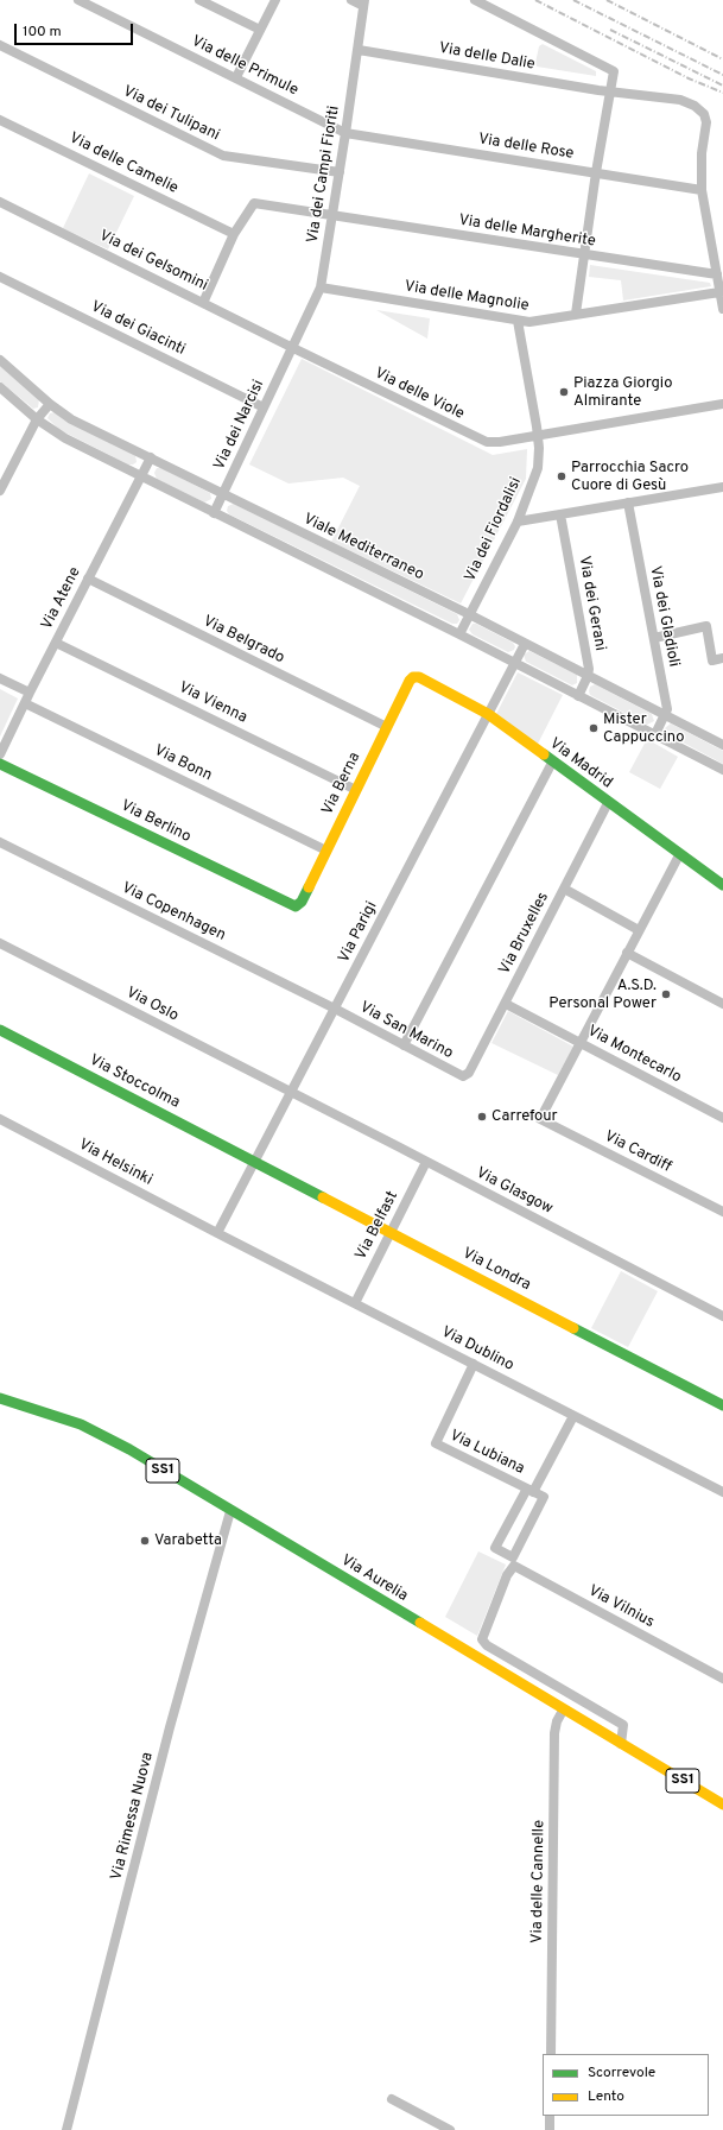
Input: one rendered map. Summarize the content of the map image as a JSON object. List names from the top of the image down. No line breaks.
{"streets":{"street":["Via delle Dalie","Via delle Primule","Via dei Tulipani","Via delle Rose","Via delle Camelie","Via dei Campi Fioriti","Via delle Margherite","Via dei Gelsomini","Via delle Magnolie","Via dei Giacinti","Via delle Viole","Via dei Narcisi","Via dei Fiordalisi","Viale Mediterraneo","Via Atene","Via dei Gerani","Via dei Gladioli","Via Belgrado","Via Vienna","Via Bonn","Via Madrid","Via Berna","Via Berlino","Via Copenhagen","Via Parigi","Via Bruxelles","Via Oslo","Via San Marino","Via Montecarlo","Via Stoccolma","Via Cardiff","Via Helsinki","Via Glasgow","Via Belfast","Via Londra","Via Dublino","Via Lubiana","SS1","Via Aurelia","Via Vilnius","Via Rimessa Nuova","Via delle Cannelle"]},"crossings":[["Via delle Dalie","Via delle Rose"],["Via delle Dalie","Via dei Campi Fioriti"],["Via delle Dalie","Via delle Margherite"],["Via delle Dalie","Via delle Magnolie"],["Via delle Primule","Via delle Rose"],["Via delle Primule","Via dei Campi Fioriti"],["Via dei Tulipani","Via dei Campi Fioriti"],["Via delle Rose","Via dei Campi Fioriti"],["Via delle Camelie","Via delle Margherite"],["Via dei Campi Fioriti","Via delle Margherite"],["Via dei Campi Fioriti","Via dei Gelsomini"],["Via dei Campi Fioriti","Via delle Magnolie"],["Via dei Campi Fioriti","Via delle Viole"],["Via dei Campi Fioriti","Via dei Narcisi"],["Via dei Gelsomini","Via delle Viole"],["Via dei Gelsomini","Via dei Narcisi"],["Via delle Magnolie","Via dei Fiordalisi"],["Via dei Giacinti","Via dei Narcisi"],["Via delle Viole","Via dei Narcisi"],["Via delle Viole","Via dei Fiordalisi"],["Via dei Narcisi","Viale Mediterraneo"],["Via dei Fiordalisi","Viale Mediterraneo"],["Viale Mediterraneo","Via Atene"],["Viale Mediterraneo","Via dei Gerani"],["Viale Mediterraneo","Via dei Gladioli"],["Viale Mediterraneo","Via Parigi"],["Via Atene","Via Belgrado"],["Via Atene","Via Vienna"],["Via Atene","Via Bonn"],["Via Belgrado","Via Berna"],["Via Vienna","Via Berna"],["Via Bonn","Via Berna"],["Via Madrid","Via Berna"],["Via Madrid","Via Parigi"],["Via Madrid","Via Bruxelles"],["Via Berna","Via Berlino"],["Via Copenhagen","Via Parigi"],["Via Copenhagen","Via San Marino"],["Via Parigi","Via Oslo"],["Via Parigi","Via San Marino"],["Via Parigi","Via Stoccolma"],["Via Parigi","Via Helsinki"],["Via Parigi","Via Glasgow"],["Via Parigi","Via Londra"],["Via Parigi","Via Dublino"],["Via Bruxelles","Via San Marino"],["Via Bruxelles","Via Montecarlo"],["Via Oslo","Via Glasgow"],["Via Montecarlo","Via Cardiff"],["Via Stoccolma","Via Londra"],["Via Helsinki","Via Dublino"],["Via Glasgow","Via Belfast"],["Via Belfast","Via Londra"],["Via Belfast","Via Dublino"],["Via Dublino","Via Lubiana"],["Via Lubiana","Via Vilnius"],["Via Aurelia","Via Rimessa Nuova"],["Via Aurelia","Via delle Cannelle"]],"places":["Piazza Giorgio Almirante","Parrocchia Sacro Cuore di Gesù","Mister Cappuccino","A.S.D. Personal Power","Carrefour","Varabetta"],"legend":["Scorrevole","Lento"],"scale_bar":"100 m"}
